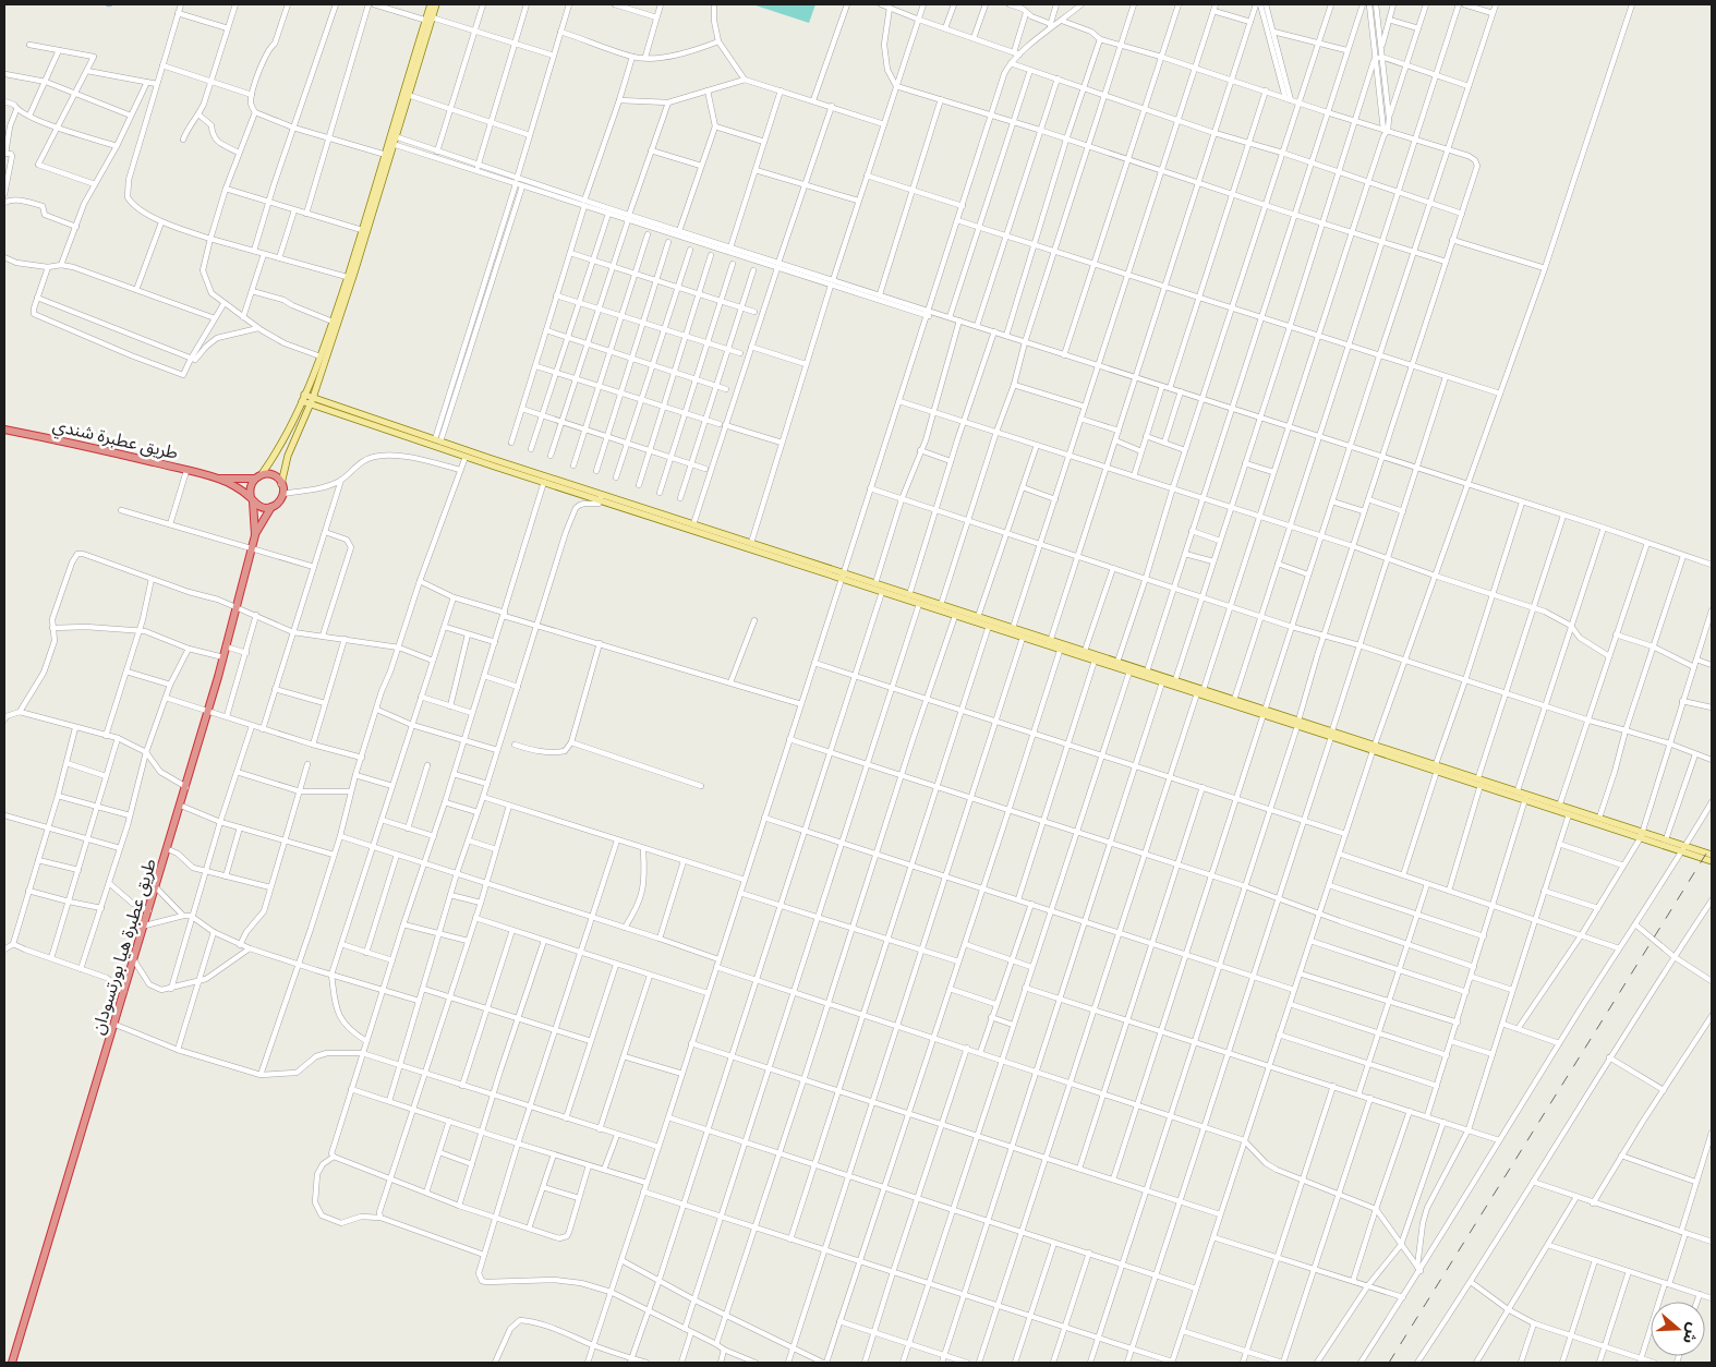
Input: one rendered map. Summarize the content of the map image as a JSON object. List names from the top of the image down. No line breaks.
{"streets":{"highway":["طريق عطبرة شندي","طريق عطبرة هيا بورتسودان"]},"north":"right"}
